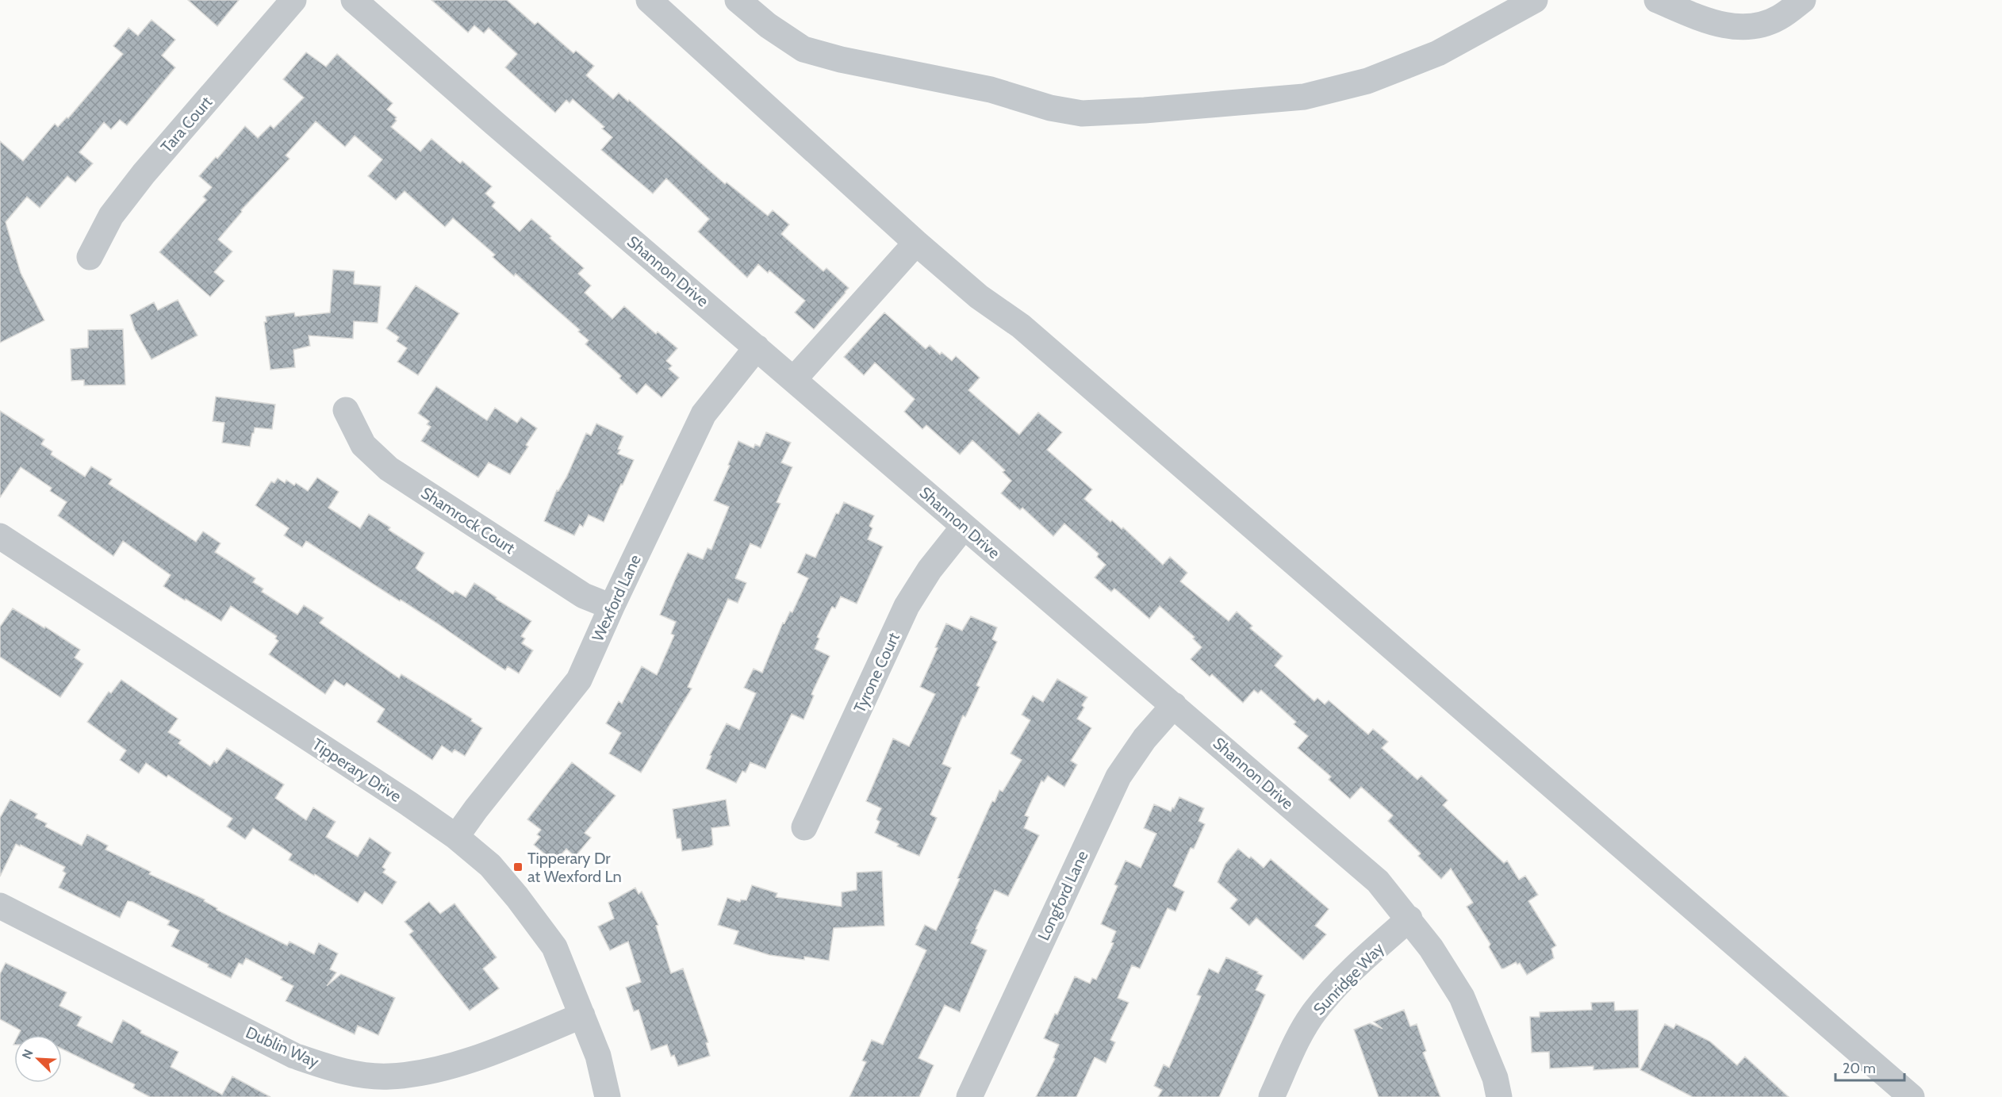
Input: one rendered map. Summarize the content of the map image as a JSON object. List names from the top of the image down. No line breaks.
{"streets":{"street":["Tara Court","Shannon Drive","Shamrock Court","Wexford Lane","Tyrone Court","Tipperary Drive","Longford Lane","Sunridge Way","Dublin Way"]},"crossings":[["Shannon Drive","Wexford Lane"],["Shannon Drive","Tyrone Court"],["Shannon Drive","Longford Lane"],["Shannon Drive","Sunridge Way"],["Shamrock Court","Wexford Lane"],["Wexford Lane","Tipperary Drive"],["Tipperary Drive","Dublin Way"]],"places":{"transit":["Tipperary Dr at Wexford Ln"]},"scale_bar":"20 m","north":"top left"}
